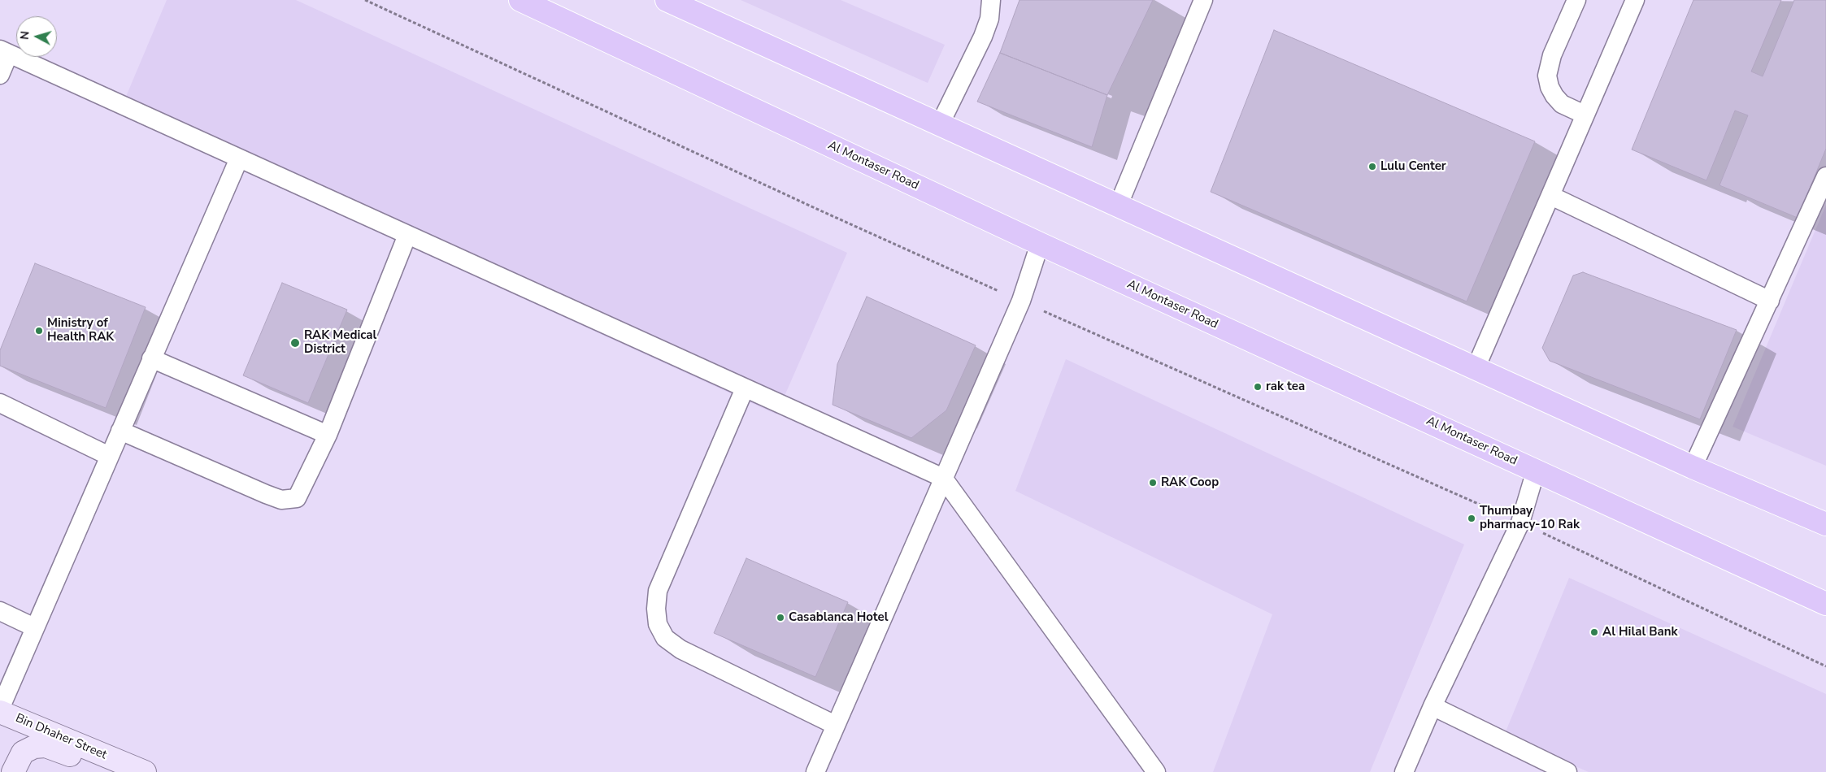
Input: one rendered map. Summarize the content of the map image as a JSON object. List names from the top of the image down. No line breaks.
{"streets":{"main road":["Al Montaser Road"],"street":["Bin Dhaher Street"]},"places":["Lulu Center","Ministry of Health RAK","RAK Medical District","rak tea","RAK Coop","Thumbay pharmacy-10 Rak","Casablanca Hotel","Al Hilal Bank"],"north":"left"}
